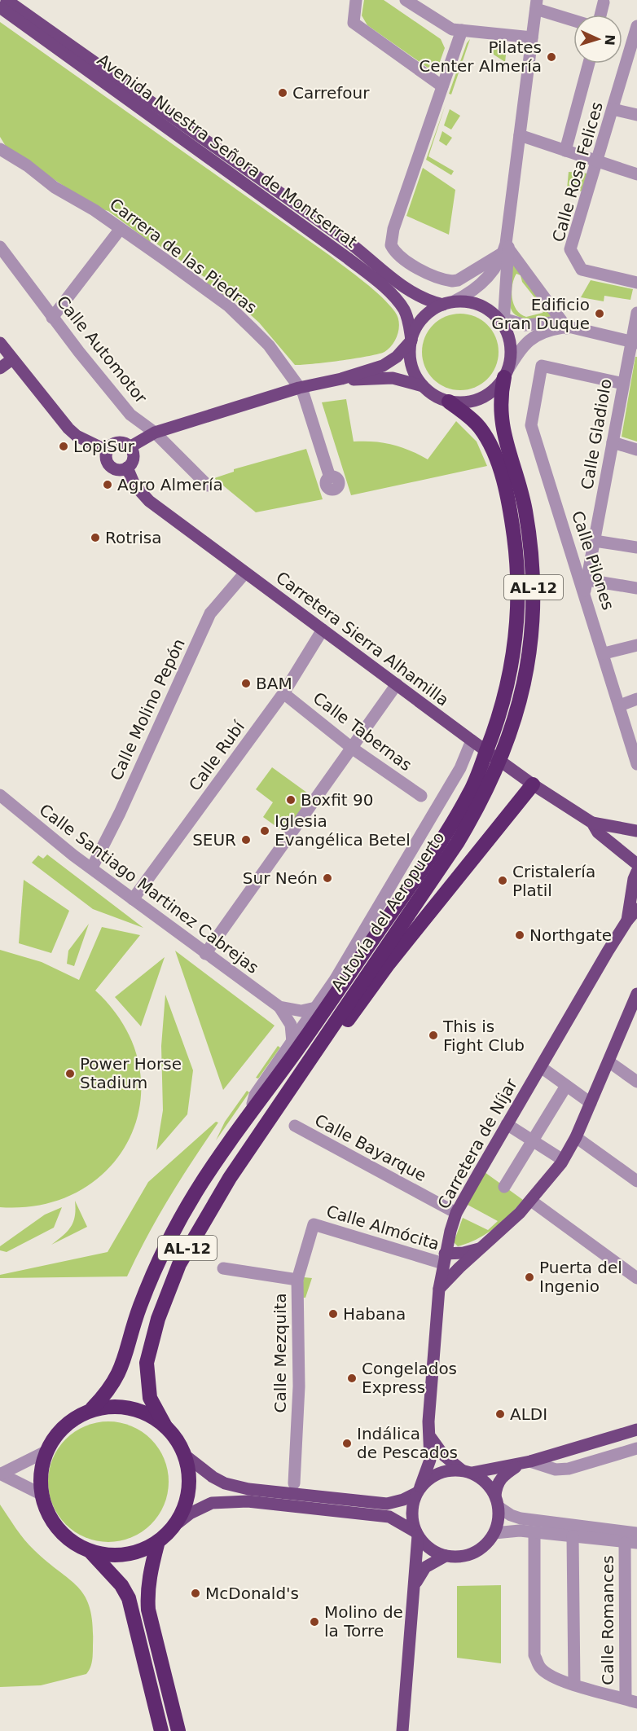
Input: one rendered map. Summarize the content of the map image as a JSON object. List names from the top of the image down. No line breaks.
{"streets":{"highway":["AL-12","Autovía del Aeropuerto"],"main road":["Avenida Nuestra Señora de Montserrat","Carretera Sierra Alhamilla","Carretera de Níjar"],"street":["Calle Rosa Felices","Carrera de las Piedras","Calle Automotor","Calle Gladiolo","Calle Pilones","Calle Molino Pepón","Calle Tabernas","Calle Rubí","Calle Santiago Martinez Cabrejas","Calle Bayarque","Calle Almócita","Calle Mezquita","Calle Romances"]},"crossings":[["Avenida Nuestra Señora de Montserrat","Autovía del Aeropuerto"],["Calle Gladiolo","Calle Pilones"],["AL-12","Autovía del Aeropuerto"],["Carretera Sierra Alhamilla","Calle Molino Pepón"],["Carretera Sierra Alhamilla","Calle Rubí"],["Carretera Sierra Alhamilla","Autovía del Aeropuerto"],["Carretera Sierra Alhamilla","Carretera de Níjar"],["Calle Molino Pepón","Calle Santiago Martinez Cabrejas"],["Calle Tabernas","Calle Rubí"],["Calle Rubí","Calle Santiago Martinez Cabrejas"],["Calle Santiago Martinez Cabrejas","Autovía del Aeropuerto"],["Carretera de Níjar","Calle Bayarque"],["Carretera de Níjar","Calle Almócita"],["Calle Almócita","Calle Mezquita"]],"places":["Pilates Center Almería","Carrefour","Edificio Gran Duque","LopiSur","Agro Almería","Rotrisa","BAM","Boxfit 90","Iglesia Evangélica Betel","SEUR","Sur Neón","Cristalería Platil","Northgate","This is Fight Club","Power Horse Stadium","Puerta del Ingenio","Habana","Congelados Express","ALDI","Indálica de Pescados","McDonald's","Molino de la Torre"],"north":"right"}
